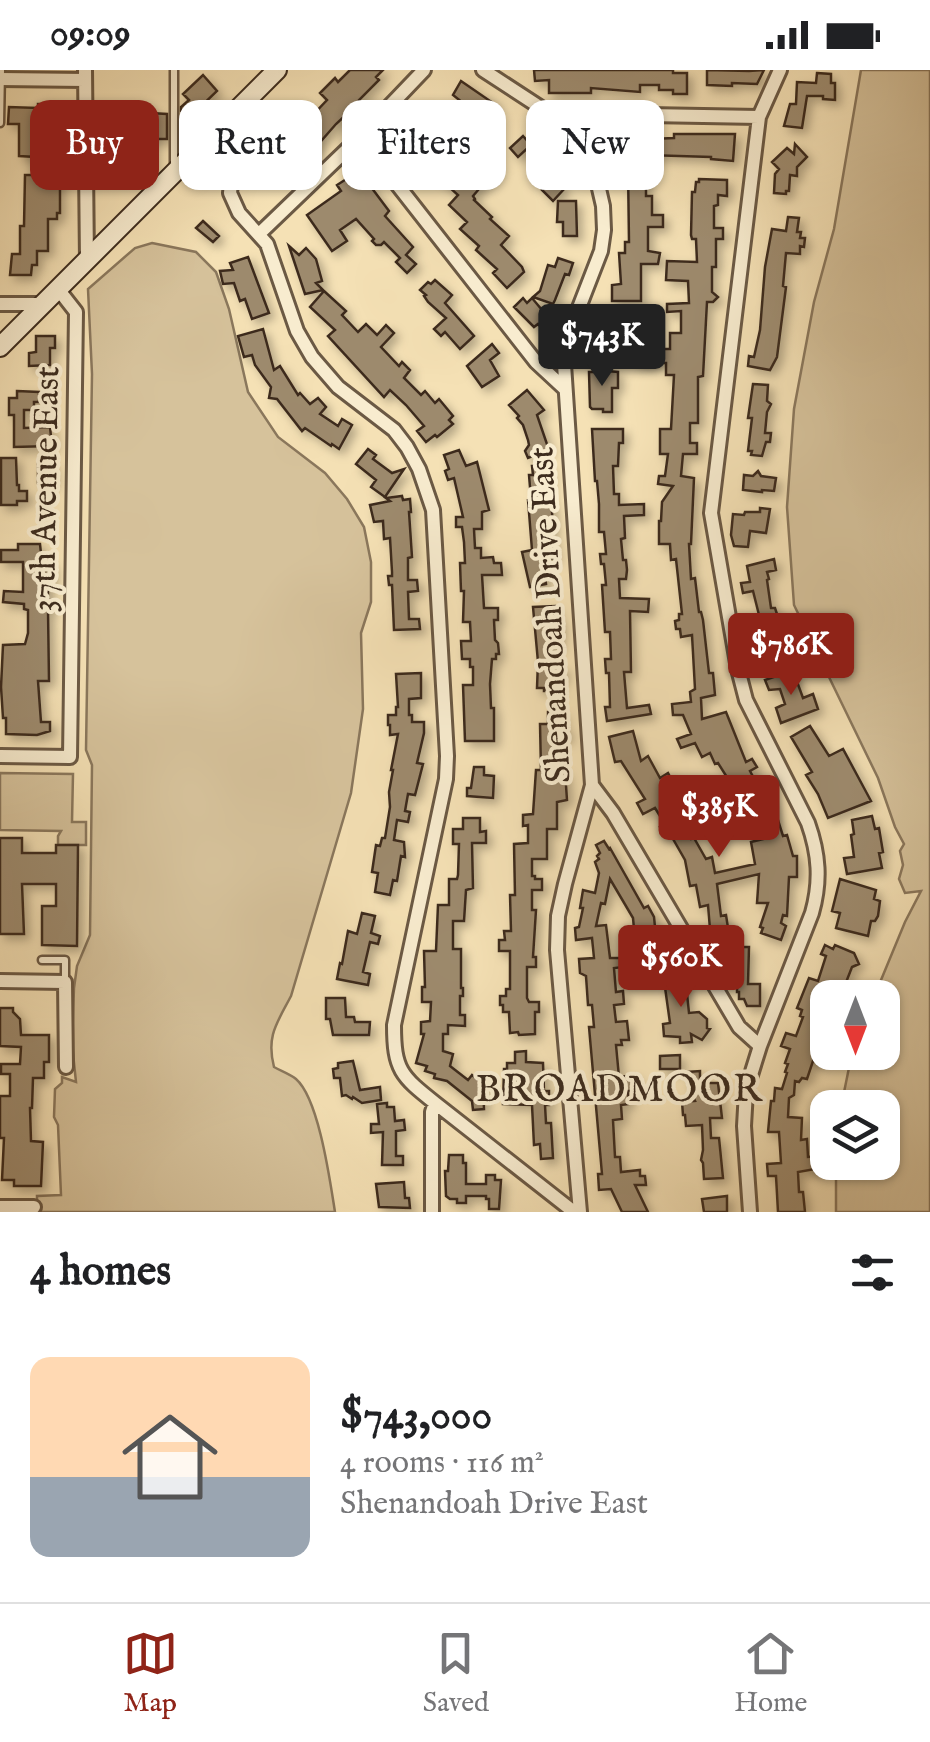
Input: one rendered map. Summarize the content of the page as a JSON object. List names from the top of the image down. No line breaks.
{"streets":{"street":["37th Avenue East","Shenandoah Drive East"]},"districts":["BROADMOOR"],"north":"bottom","page":{"status":"09:09","chip":["Buy","Rent","Filters","New"],"price":["$743K","$786K","$385K","$560K"],"heading":"4 homes","list":[{"name":"$743,000","note":"4 rooms · 116 m² · Shenandoah Drive East"}],"tabs":["Map","Saved","Home"]}}
